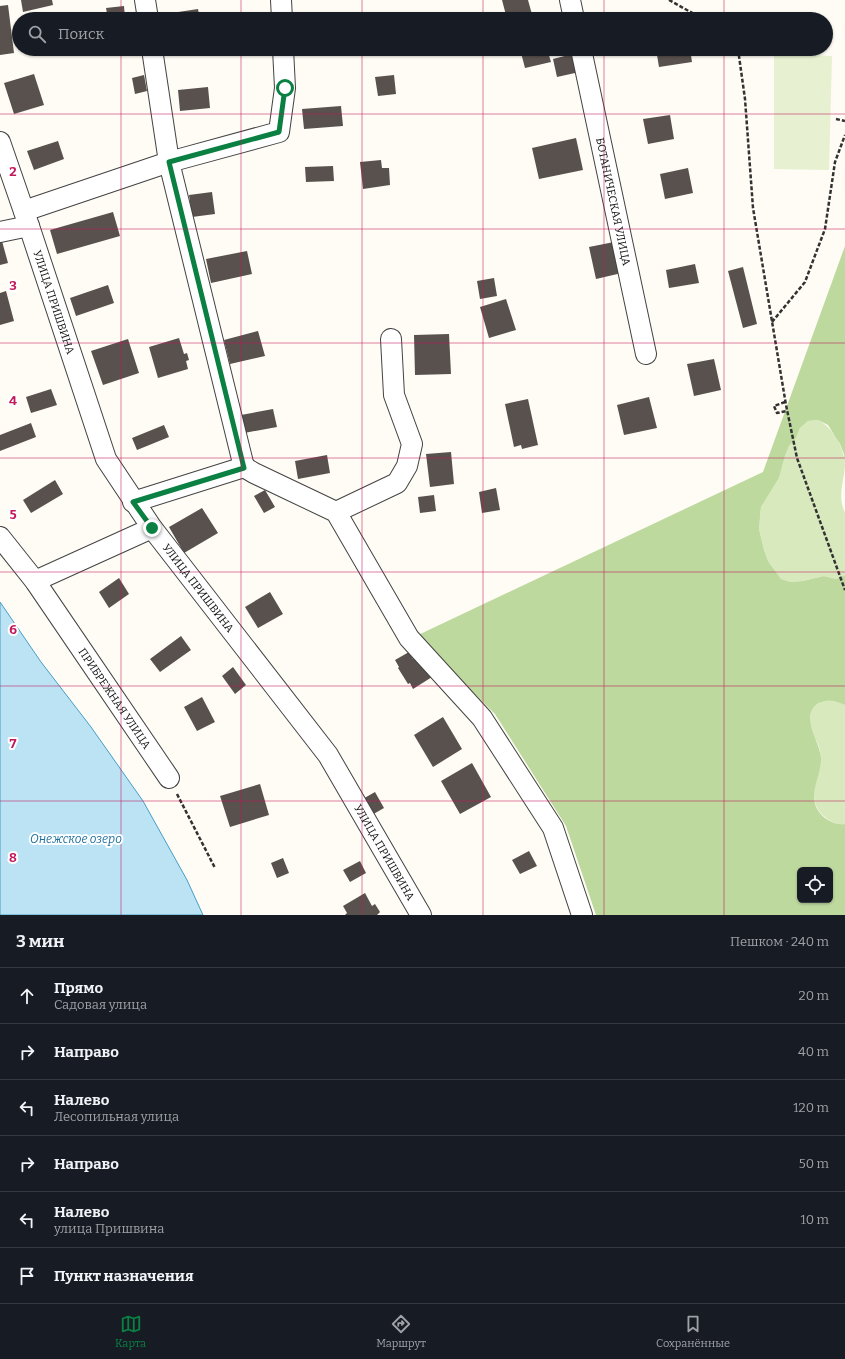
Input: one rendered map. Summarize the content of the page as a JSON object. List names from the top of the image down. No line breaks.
{"streets":{"street":["БОТАНИЧЕСКАЯ УЛИЦА","УЛИЦА ПРИШВИНА","ПРИБРЕЖНАЯ УЛИЦА"]},"water":["Онежское озеро"],"page":{"search":"Поиск","heading":["3 мин","Пешком · 240 m"],"list":[["Прямо","Садовая улица","20 m"],["Направо","40 m"],["Налево","Лесопильная улица","120 m"],["Направо","50 m"],["Налево","улица Пришвина","10 m"],"Пункт назначения"],"nav":["Карта","Маршрут","Сохранённые"]},"grid":{"rows":["2","3","4","5","6","7","8"]}}
